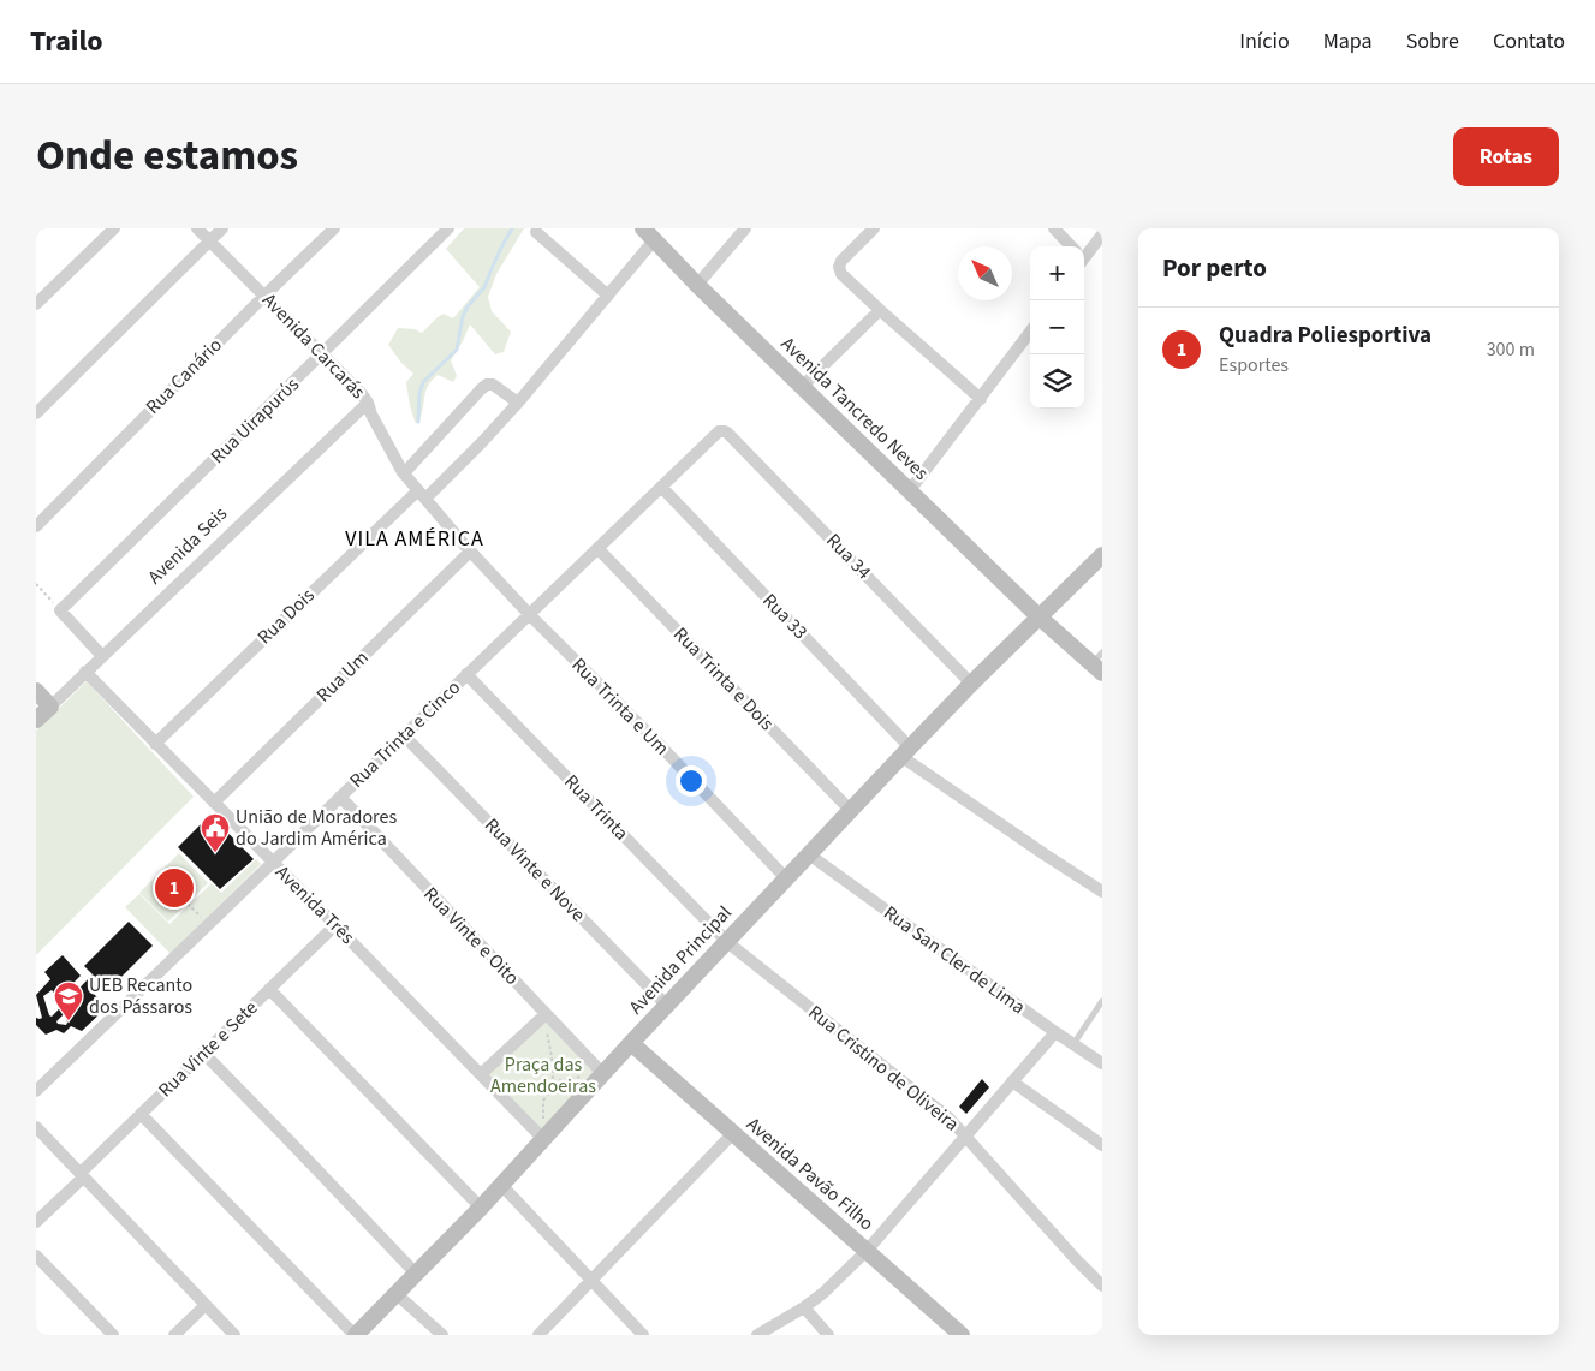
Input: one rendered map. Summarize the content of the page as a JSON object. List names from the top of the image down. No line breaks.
{"streets":{"street":["Avenida Carcarás","Rua Canário","Avenida Tancredo Neves","Rua Uirapurύs","Avenida Seis","Rua 34","Rua Dois","Rua 33","Rua Um","Rua Trinta e Dois","Rua Trinta e Um","Rua Trinta e Cinco","Rua Trinta","Rua Vinte e Nove","Avenida Três","Rua Vinte e Oito","Avenida Principal","Rua San Cler de Lima","Rua Vinte e Sete","Rua Cristino de Oliveira","Avenida Pavão Filho"]},"crossings":[["Avenida Carcarás","Rua Canário"],["Avenida Carcarás","Rua Uirapurύs"],["Avenida Carcarás","Avenida Seis"],["Avenida Carcarás","Rua Dois"],["Avenida Carcarás","Rua Um"],["Avenida Carcarás","Rua Trinta e Um"],["Avenida Carcarás","Rua Trinta e Cinco"],["Avenida Tancredo Neves","Rua Dois"],["Avenida Tancredo Neves","Avenida Principal"],["Avenida Seis","Avenida Três"],["Rua 34","Rua Trinta e Cinco"],["Rua 34","Avenida Principal"],["Rua Dois","Avenida Três"],["Rua 33","Rua Trinta e Cinco"],["Rua 33","Avenida Principal"],["Rua Um","Avenida Três"],["Rua Trinta e Dois","Rua Trinta e Cinco"],["Rua Trinta e Dois","Avenida Principal"],["Rua Trinta e Um","Rua Trinta e Cinco"],["Rua Trinta e Um","Avenida Principal"],["Rua Trinta e Cinco","Rua Trinta"],["Rua Trinta e Cinco","Rua Vinte e Nove"],["Rua Trinta e Cinco","Avenida Três"],["Rua Trinta e Cinco","Rua Vinte e Oito"],["Rua Trinta","Avenida Principal"],["Rua Trinta","Rua Cristino de Oliveira"],["Rua Vinte e Nove","Avenida Principal"],["Avenida Três","Avenida Principal"],["Avenida Três","Rua Vinte e Sete"],["Rua Vinte e Oito","Avenida Principal"],["Avenida Principal","Rua San Cler de Lima"],["Avenida Principal","Rua Cristino de Oliveira"],["Avenida Principal","Avenida Pavão Filho"]],"districts":["VILA AMÉRICA"],"parks":["Praça das Amendoeiras"],"places":{"public building":["União de Moradores do Jardim América"],"school or university":["UEB Recanto dos Pássaros"]},"north":"top left","page":{"header":"Trailo","nav":["Início","Mapa","Sobre","Contato"],"title":"Onde estamos","buttons":"Rotas","heading":"Por perto","map_buttons":["+","−"],"list":[{"mark":"1","name":"Quadra Poliesportiva","note":"Esportes","value":"300 m"}],"pins":"1"}}
